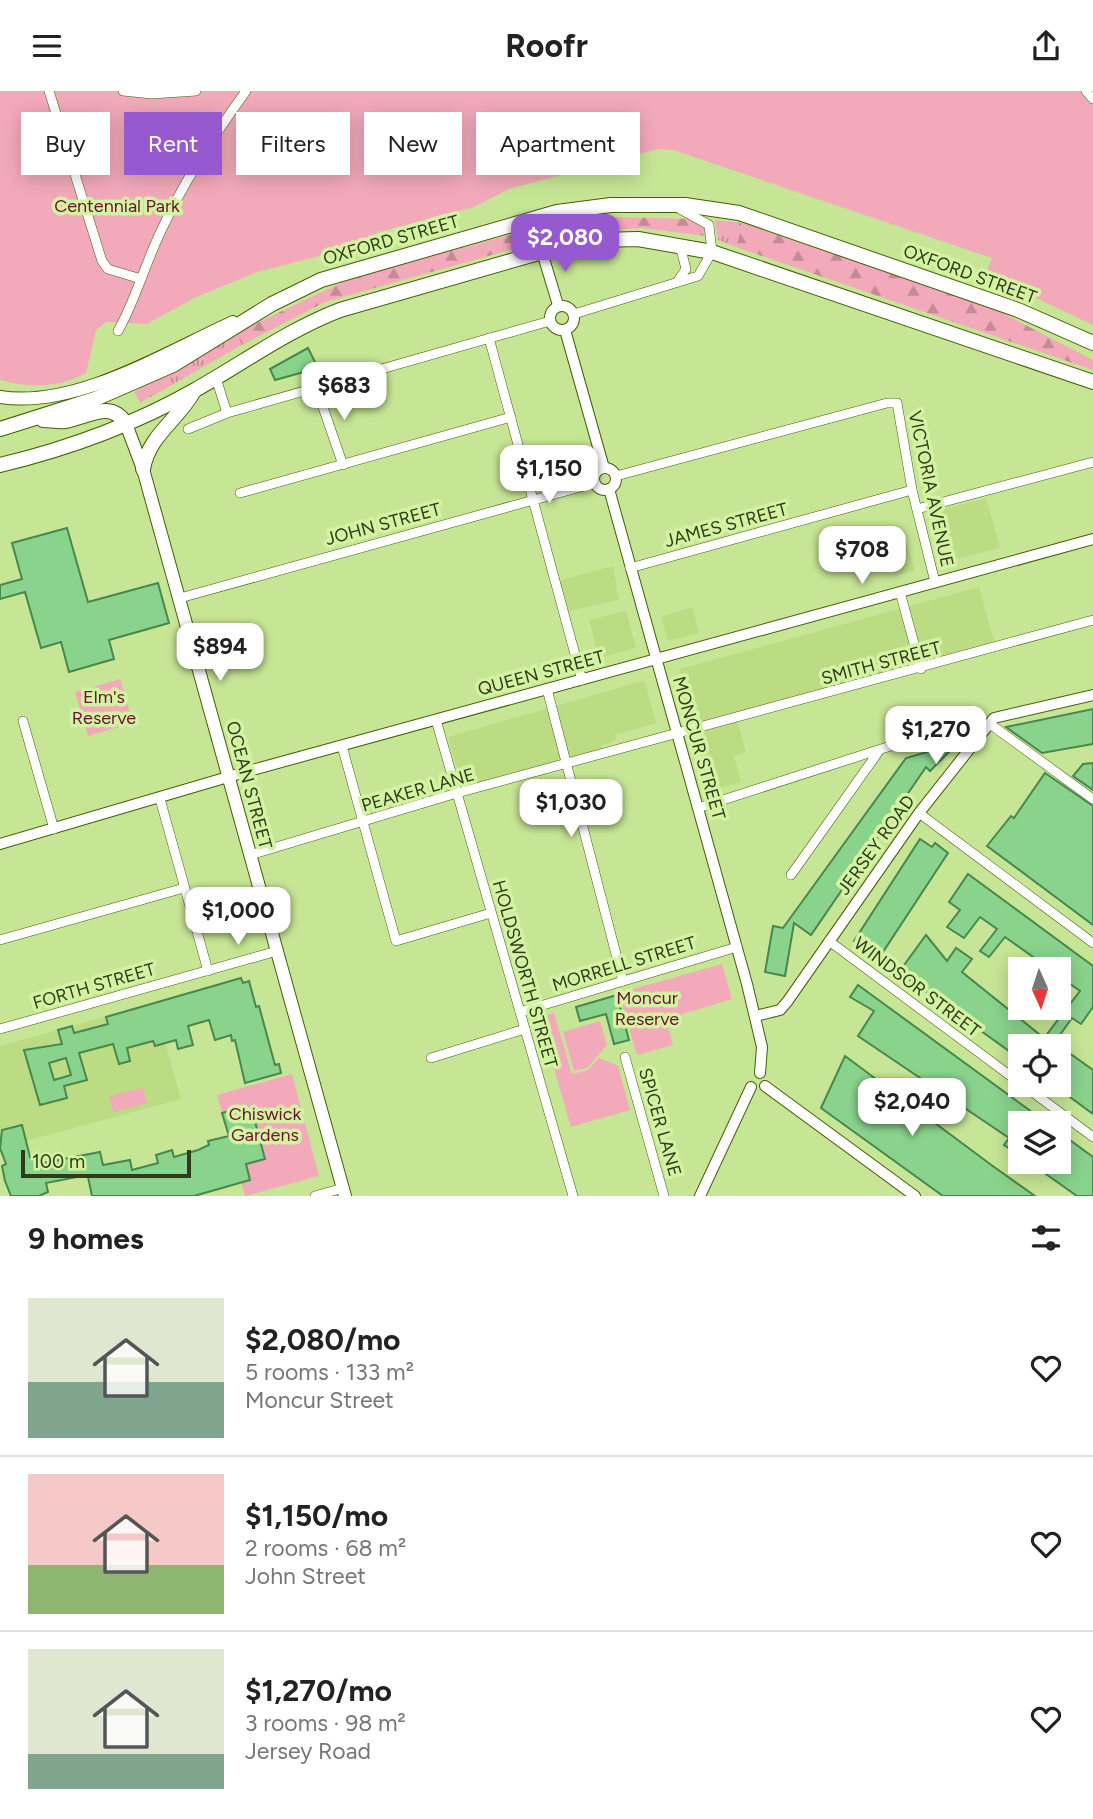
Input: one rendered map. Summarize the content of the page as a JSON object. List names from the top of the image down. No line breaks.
{"streets":{"main road":["OXFORD STREET","OCEAN STREET"],"street":["VICTORIA AVENUE","JOHN STREET","JAMES STREET","SMITH STREET","QUEEN STREET","MONCUR STREET","PEAKER LANE","JERSEY ROAD","MORRELL STREET","HOLDSWORTH STREET","FORTH STREET","WINDSOR STREET","SPICER LANE"]},"crossings":[["VICTORIA AVENUE","JOHN STREET"],["VICTORIA AVENUE","JAMES STREET"],["VICTORIA AVENUE","QUEEN STREET"],["VICTORIA AVENUE","MONCUR STREET"],["JOHN STREET","MONCUR STREET"],["JOHN STREET","OCEAN STREET"],["JAMES STREET","MONCUR STREET"],["SMITH STREET","MONCUR STREET"],["SMITH STREET","PEAKER LANE"],["QUEEN STREET","MONCUR STREET"],["QUEEN STREET","OCEAN STREET"],["QUEEN STREET","HOLDSWORTH STREET"],["MONCUR STREET","PEAKER LANE"],["MONCUR STREET","JERSEY ROAD"],["MONCUR STREET","MORRELL STREET"],["OCEAN STREET","PEAKER LANE"],["OCEAN STREET","FORTH STREET"],["PEAKER LANE","HOLDSWORTH STREET"],["JERSEY ROAD","WINDSOR STREET"],["MORRELL STREET","HOLDSWORTH STREET"]],"parks":["Centennial Park","Elm's Reserve","Moncur Reserve","Chiswick Gardens"],"scale_bar":"100 m","north":"bottom","page":{"header":"Roofr","chip":["Buy","Rent","Filters","New","Apartment"],"price":["$2,080","$683","$1,150","$708","$894","$1,270","$1,030","$1,000","$2,040"],"scale":"100 m","heading":"9 homes","list":[{"name":"$2,080/mo","note":"5 rooms · 133 m² · Moncur Street"},{"name":"$1,150/mo","note":"2 rooms · 68 m² · John Street"},{"name":"$1,270/mo","note":"3 rooms · 98 m² · Jersey Road"}]}}
